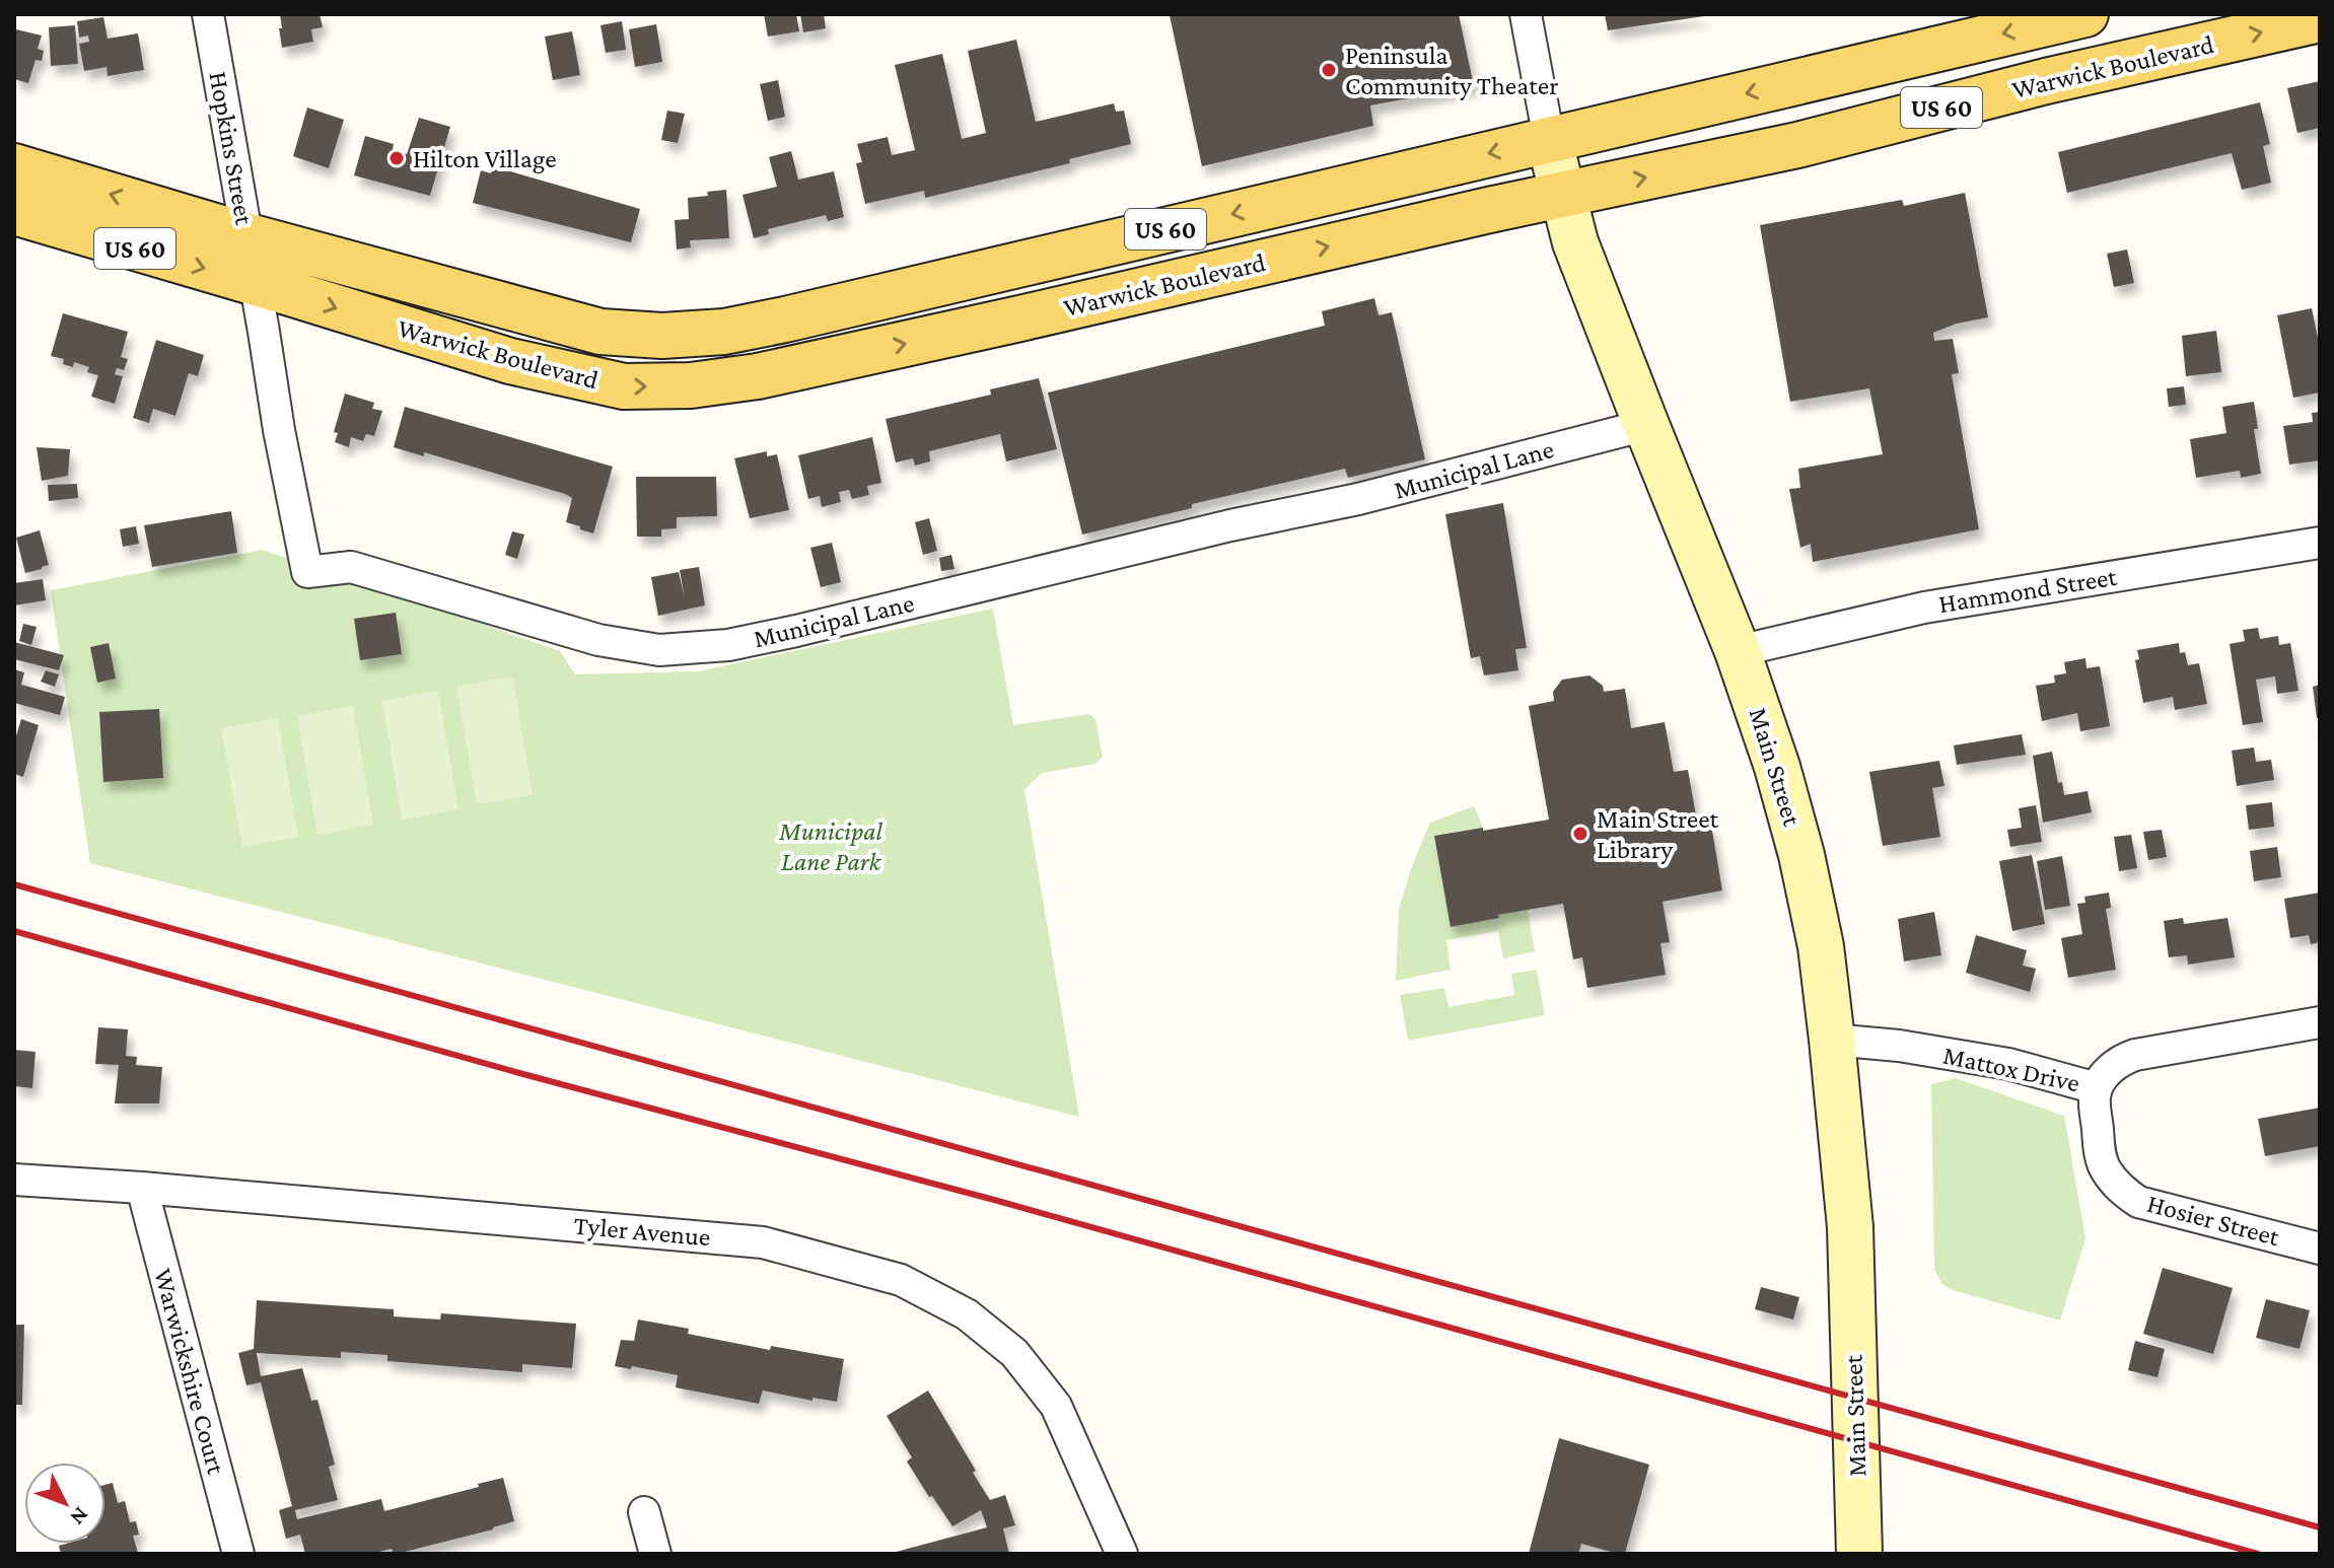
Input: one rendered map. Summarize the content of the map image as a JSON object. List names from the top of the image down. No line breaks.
{"streets":{"main road":["Warwick Boulevard","US 60","Main Street"],"street":["Hopkins Street","Municipal Lane","Hammond Street","Mattox Drive","Hosier Street","Tyler Avenue","Warwickshire Court"]},"crossings":[["Warwick Boulevard","Hopkins Street"],["Warwick Boulevard","Municipal Lane"],["Warwick Boulevard","Main Street"],["Hopkins Street","Municipal Lane"],["Municipal Lane","Main Street"],["Hammond Street","Main Street"],["Main Street","Mattox Drive"],["Mattox Drive","Hosier Street"],["Tyler Avenue","Warwickshire Court"]],"parks":["Municipal Lane Park"],"places":["Peninsula Community Theater","Hilton Village","Main Street Library"],"north":"bottom right"}
